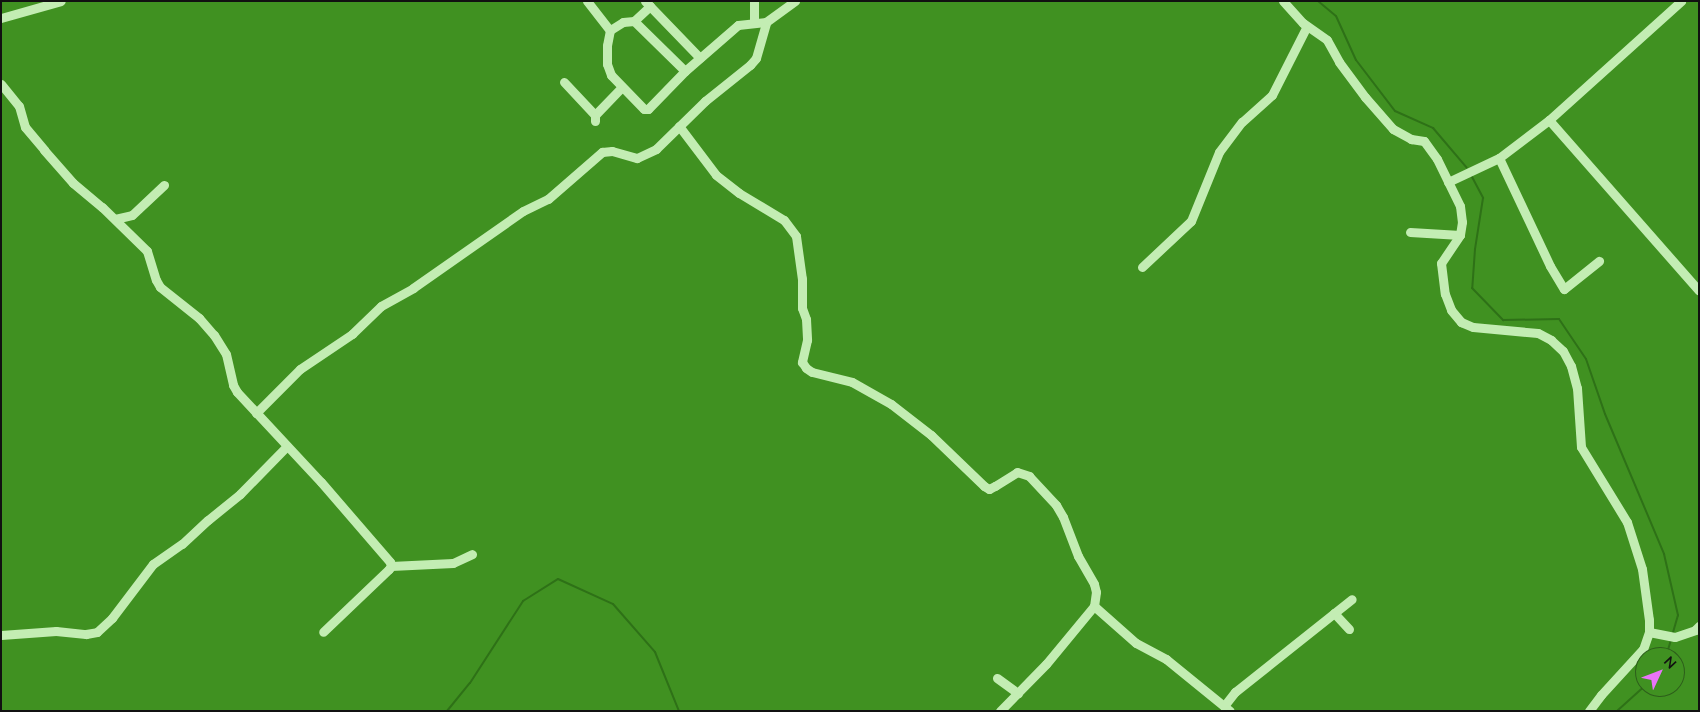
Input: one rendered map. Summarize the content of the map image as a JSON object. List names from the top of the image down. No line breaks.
{"north":"top right"}
